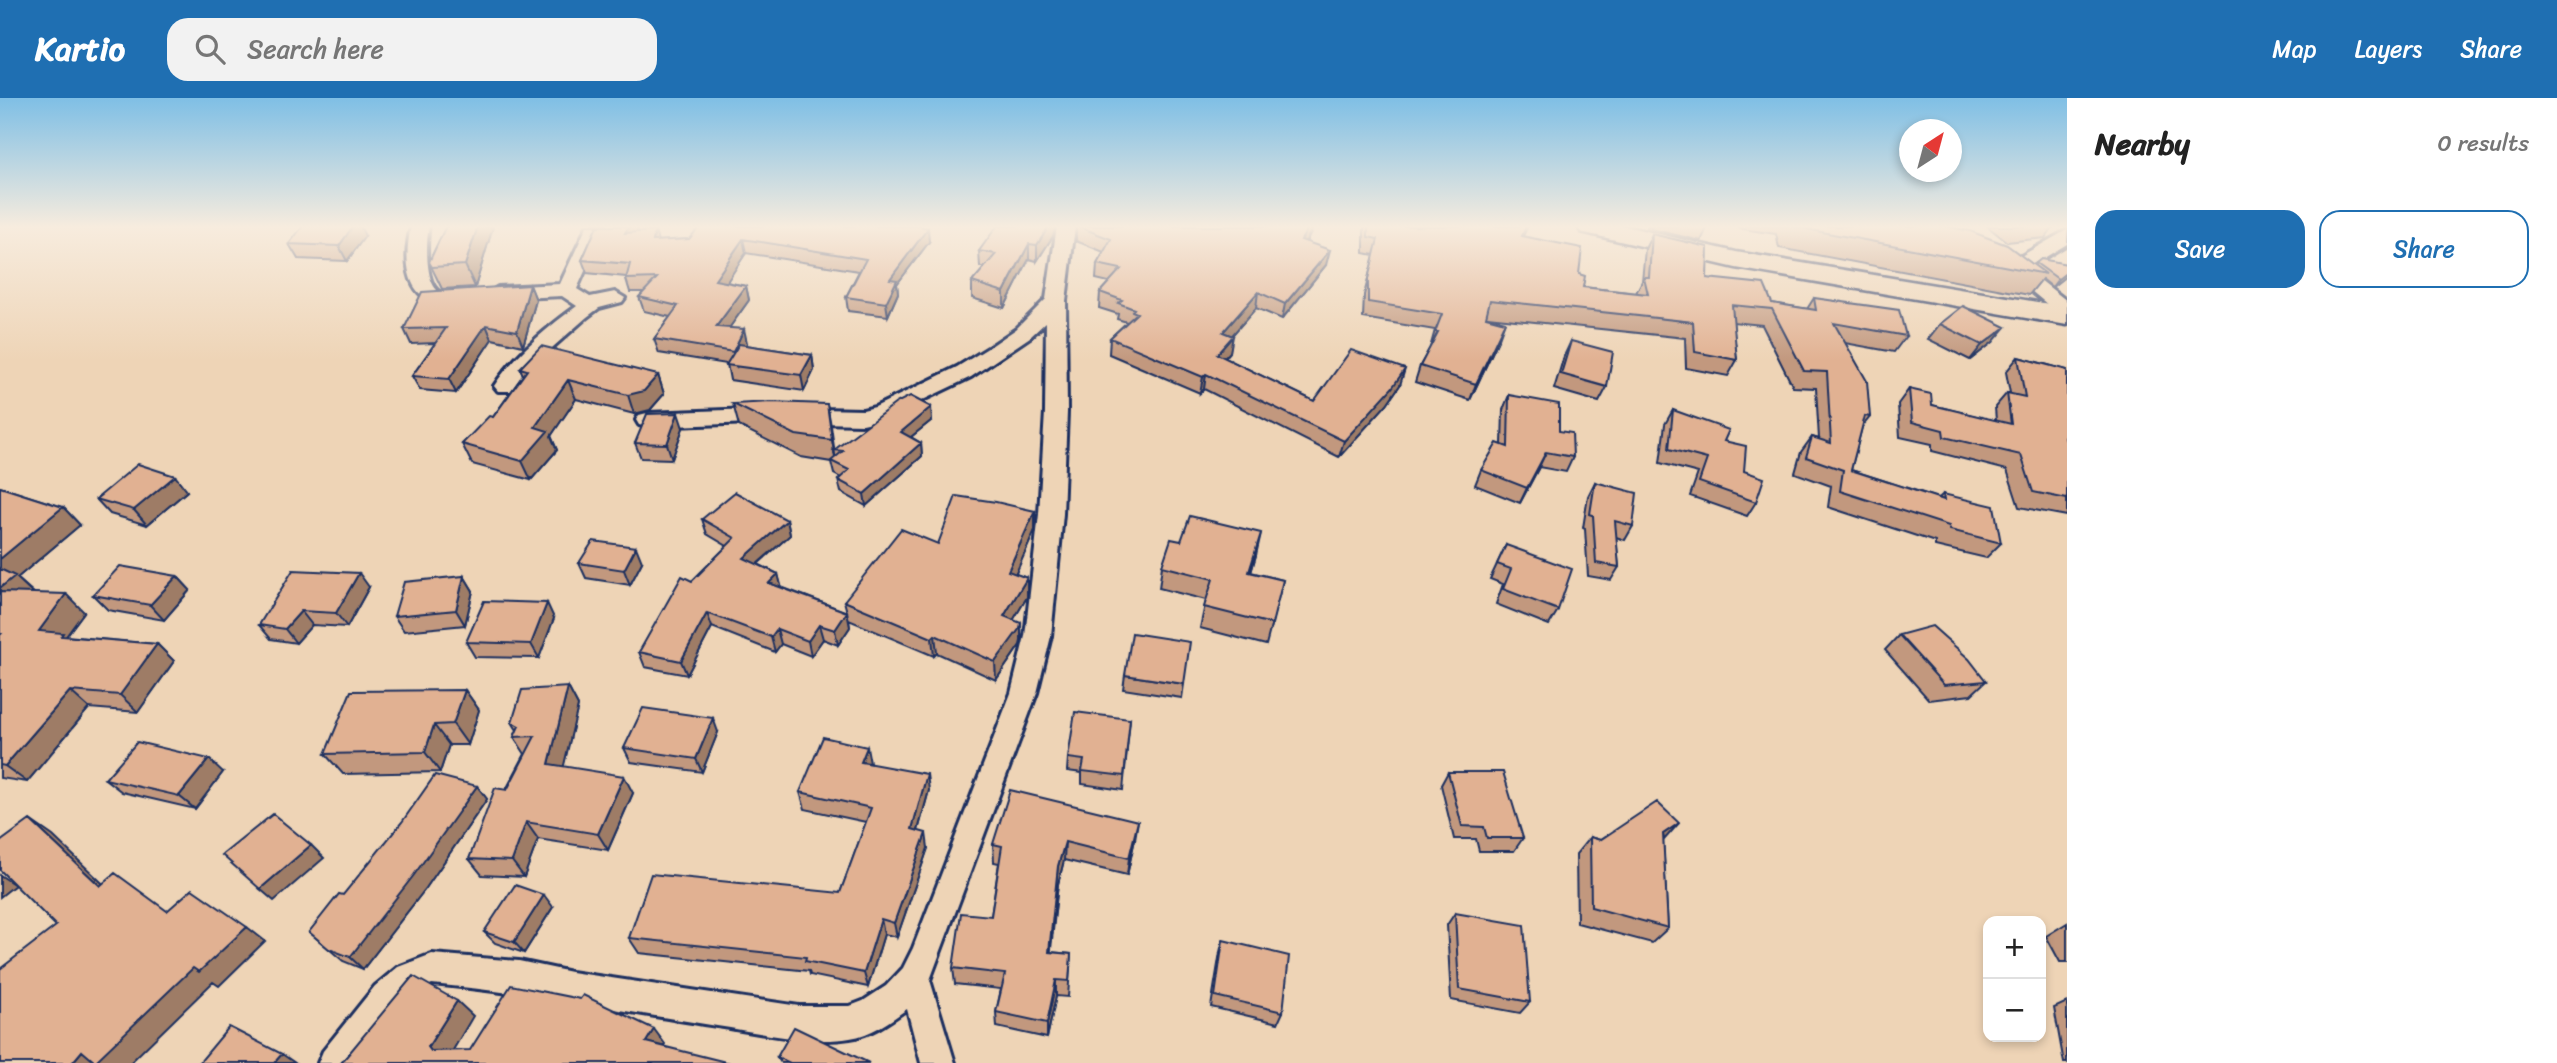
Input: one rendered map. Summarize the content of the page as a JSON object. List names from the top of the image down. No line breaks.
{"north":"top right","page":{"header":"Kartio","search":"Search here","nav":["Map","Layers","Share"],"heading":["Nearby","0 results"],"buttons":["Save","Share"],"map_buttons":["+","−"]}}
